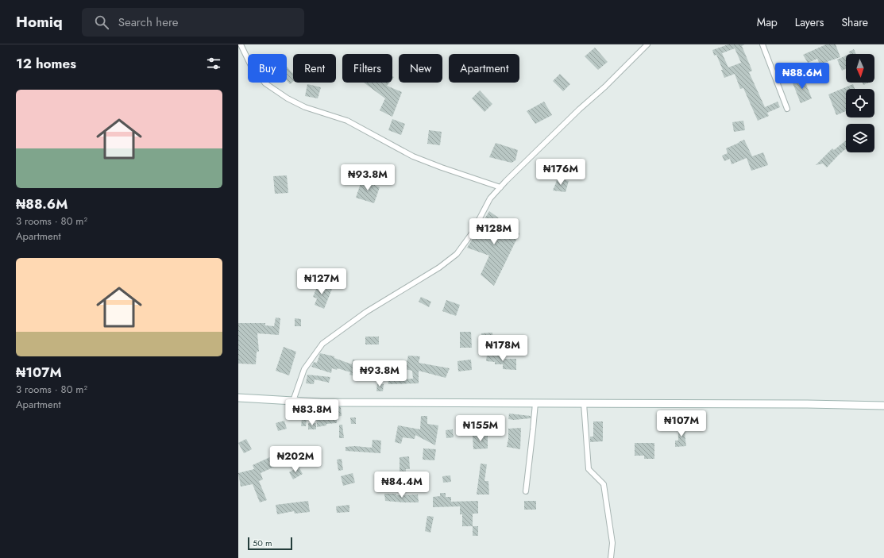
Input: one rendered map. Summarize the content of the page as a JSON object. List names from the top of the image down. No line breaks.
{"scale_bar":"50 m","north":"bottom","page":{"header":"Homiq","search":"Search here","nav":["Map","Layers","Share"],"heading":"12 homes","chip":["Buy","Rent","Filters","New","Apartment"],"price":["₦88.6M","₦176M","₦93.8M","₦128M","₦127M","₦178M","₦93.8M","₦83.8M","₦107M","₦155M","₦202M","₦84.4M"],"list":[{"name":"₦88.6M","note":"3 rooms · 80 m² · Apartment"},{"name":"₦107M","note":"3 rooms · 80 m² · Apartment"}],"scale":"50 m"}}
